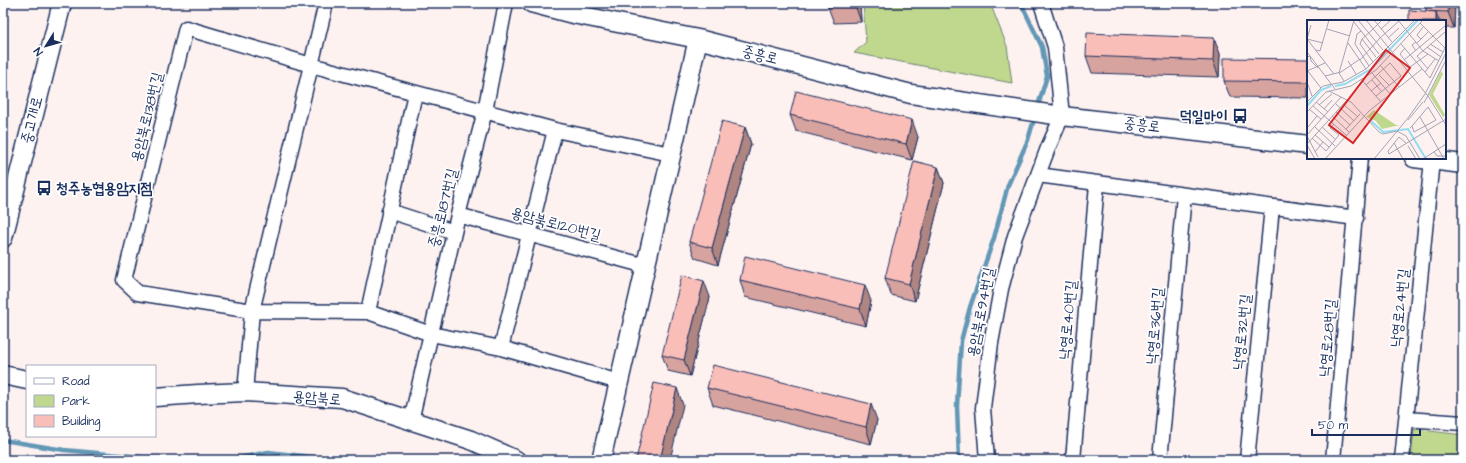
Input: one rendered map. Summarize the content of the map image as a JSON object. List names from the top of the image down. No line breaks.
{"streets":{"street":["중흥로","용암북로138번길","중고개로","중흥로187번길","용암북로120번길","낙영로24번길","용암북로94번길","낙영로40번길","낙영로36번길","낙영로32번길","낙영로28번길","용암북로"]},"crossings":[["중흥로","용암북로94번길"],["용암북로138번길","중흥로187번길"],["중흥로187번길","용암북로120번길"],["중흥로187번길","용암북로"]],"places":{"bus stop":["덕일마이","청주농협용암지점"]},"legend":["Road","Park","Building"],"scale_bar":"50 m","north":"bottom left"}
